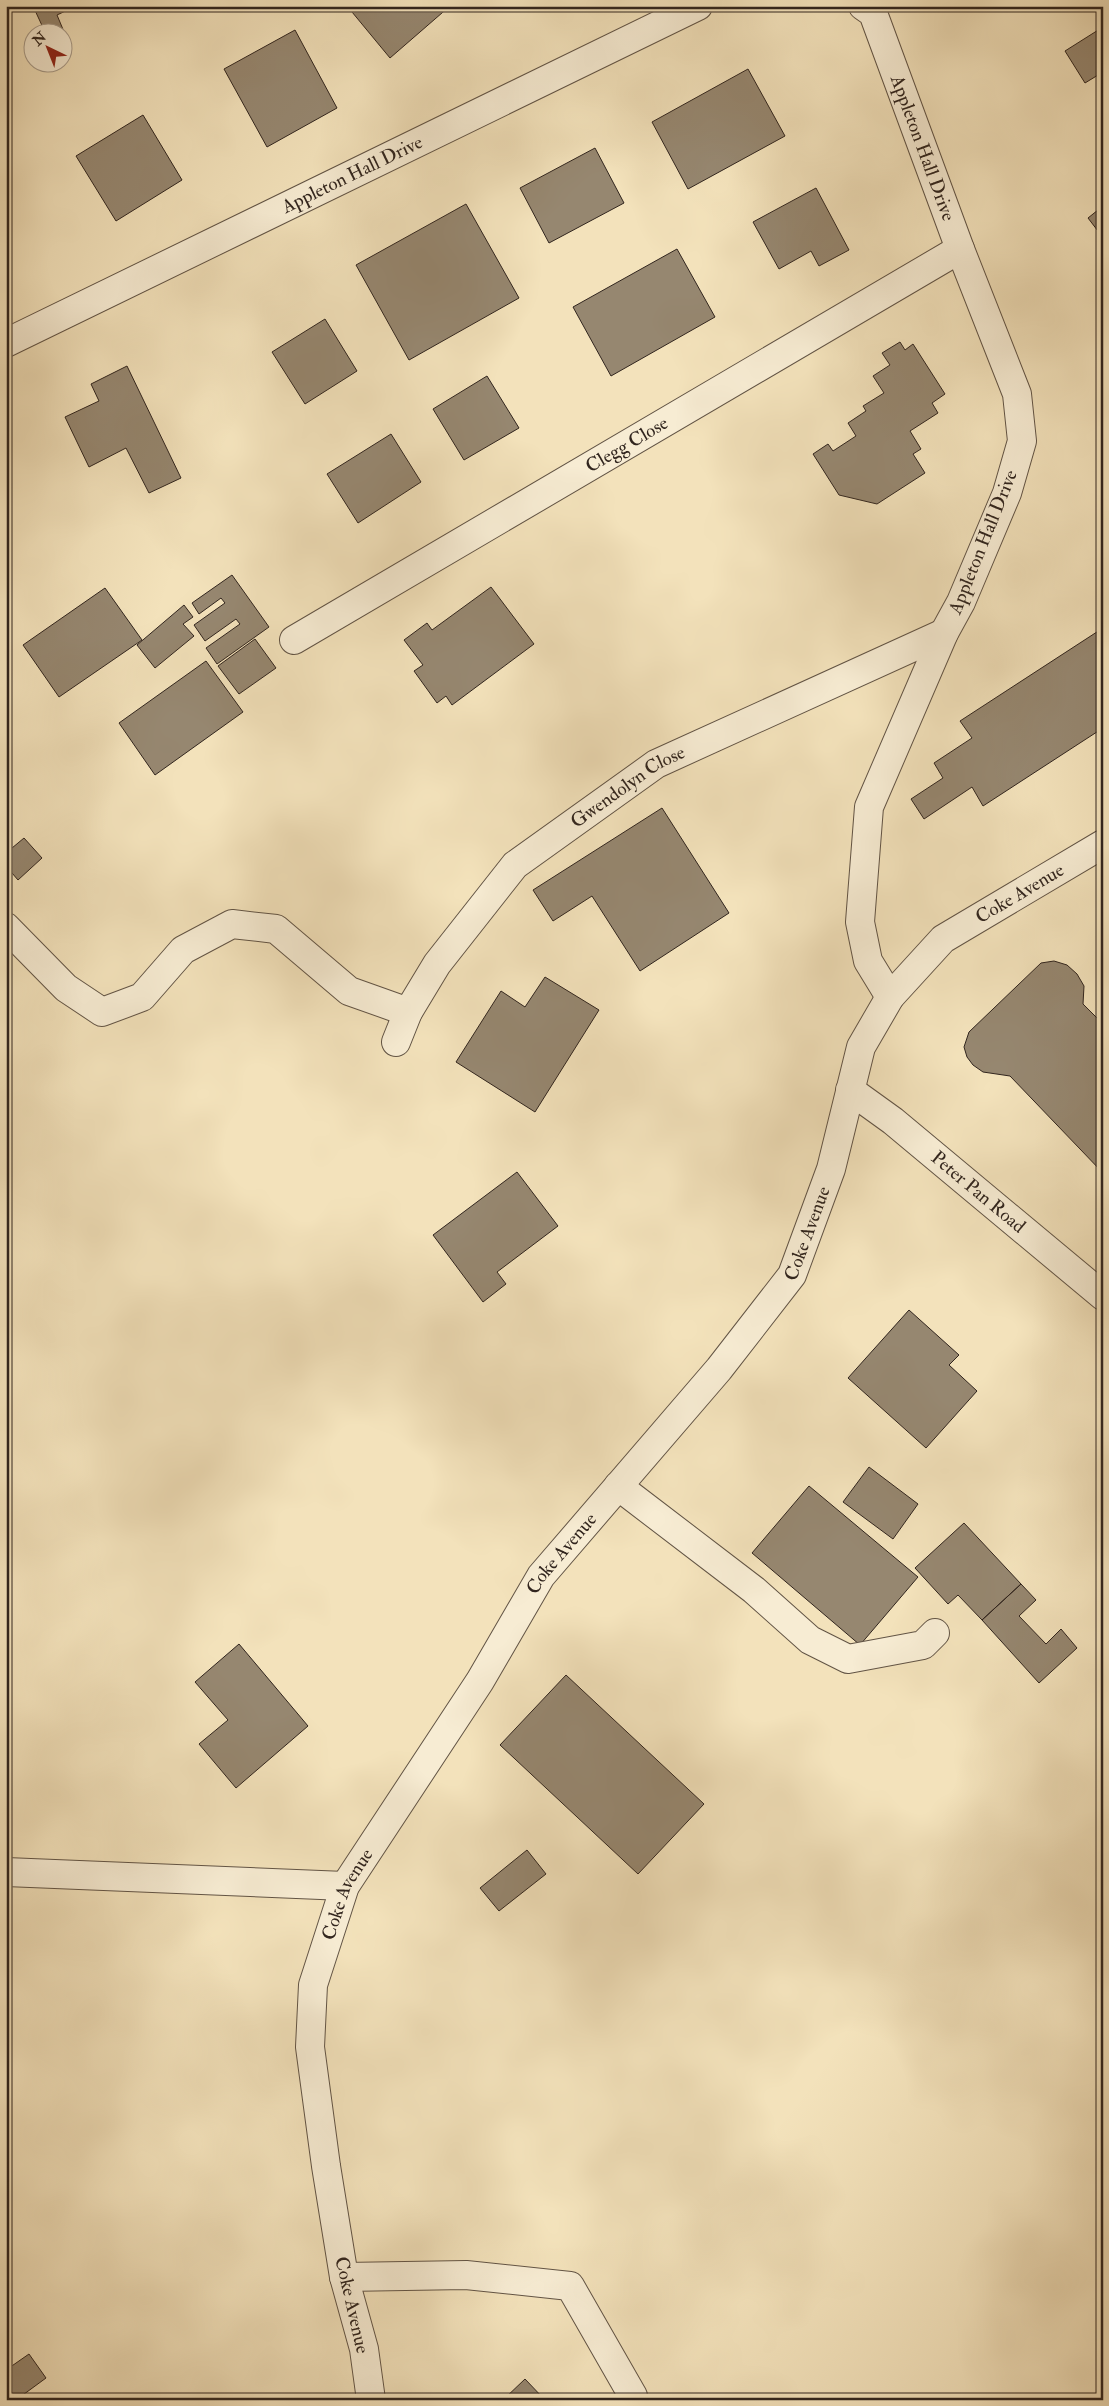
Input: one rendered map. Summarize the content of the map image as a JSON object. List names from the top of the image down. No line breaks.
{"streets":{"street":["Appleton Hall Drive","Clegg Close","Gwendolyn Close","Coke Avenue","Peter Pan Road"]},"crossings":[["Appleton Hall Drive","Clegg Close"],["Appleton Hall Drive","Gwendolyn Close"],["Appleton Hall Drive","Coke Avenue"],["Coke Avenue","Peter Pan Road"]],"north":"top left"}
